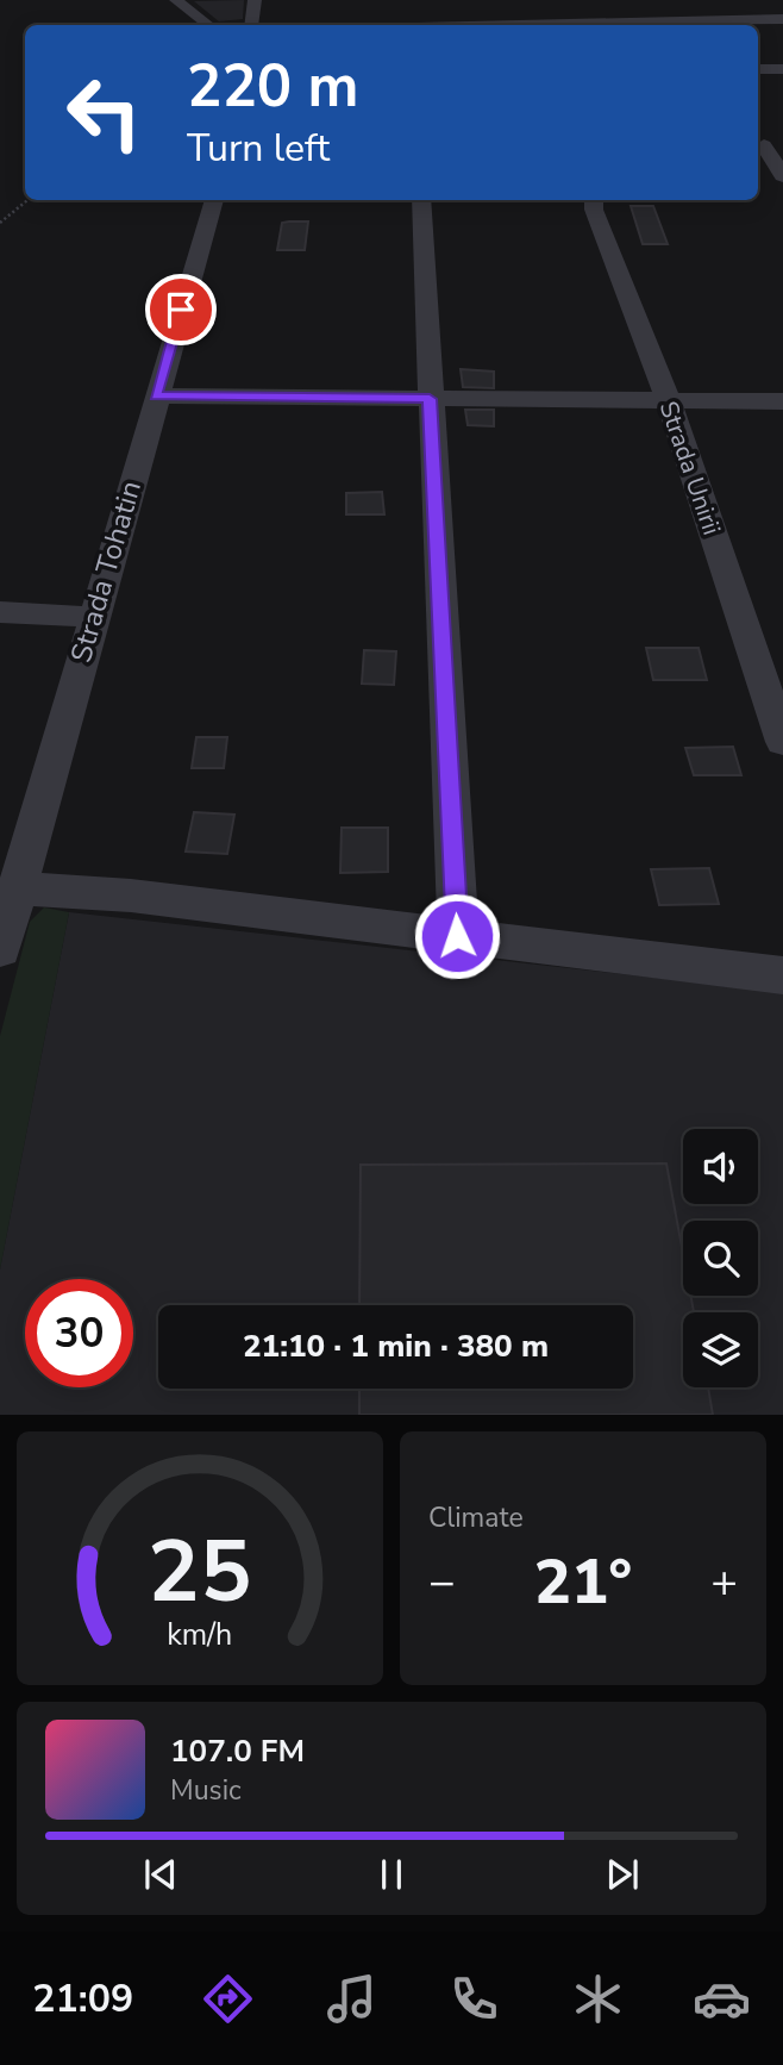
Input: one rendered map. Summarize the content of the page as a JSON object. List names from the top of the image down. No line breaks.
{"streets":{"street":["Strada Unirii","Strada Tohatin"]},"page":{"turn":["220 m","Turn left"],"limit":"30","trip":"21:10 · 1 min · 380 m","tile":"Climate","heat":["−","21°","+"],"song":["107.0 FM","Music"],"tabs":"21:09","gauge":["25","km/h"]}}
